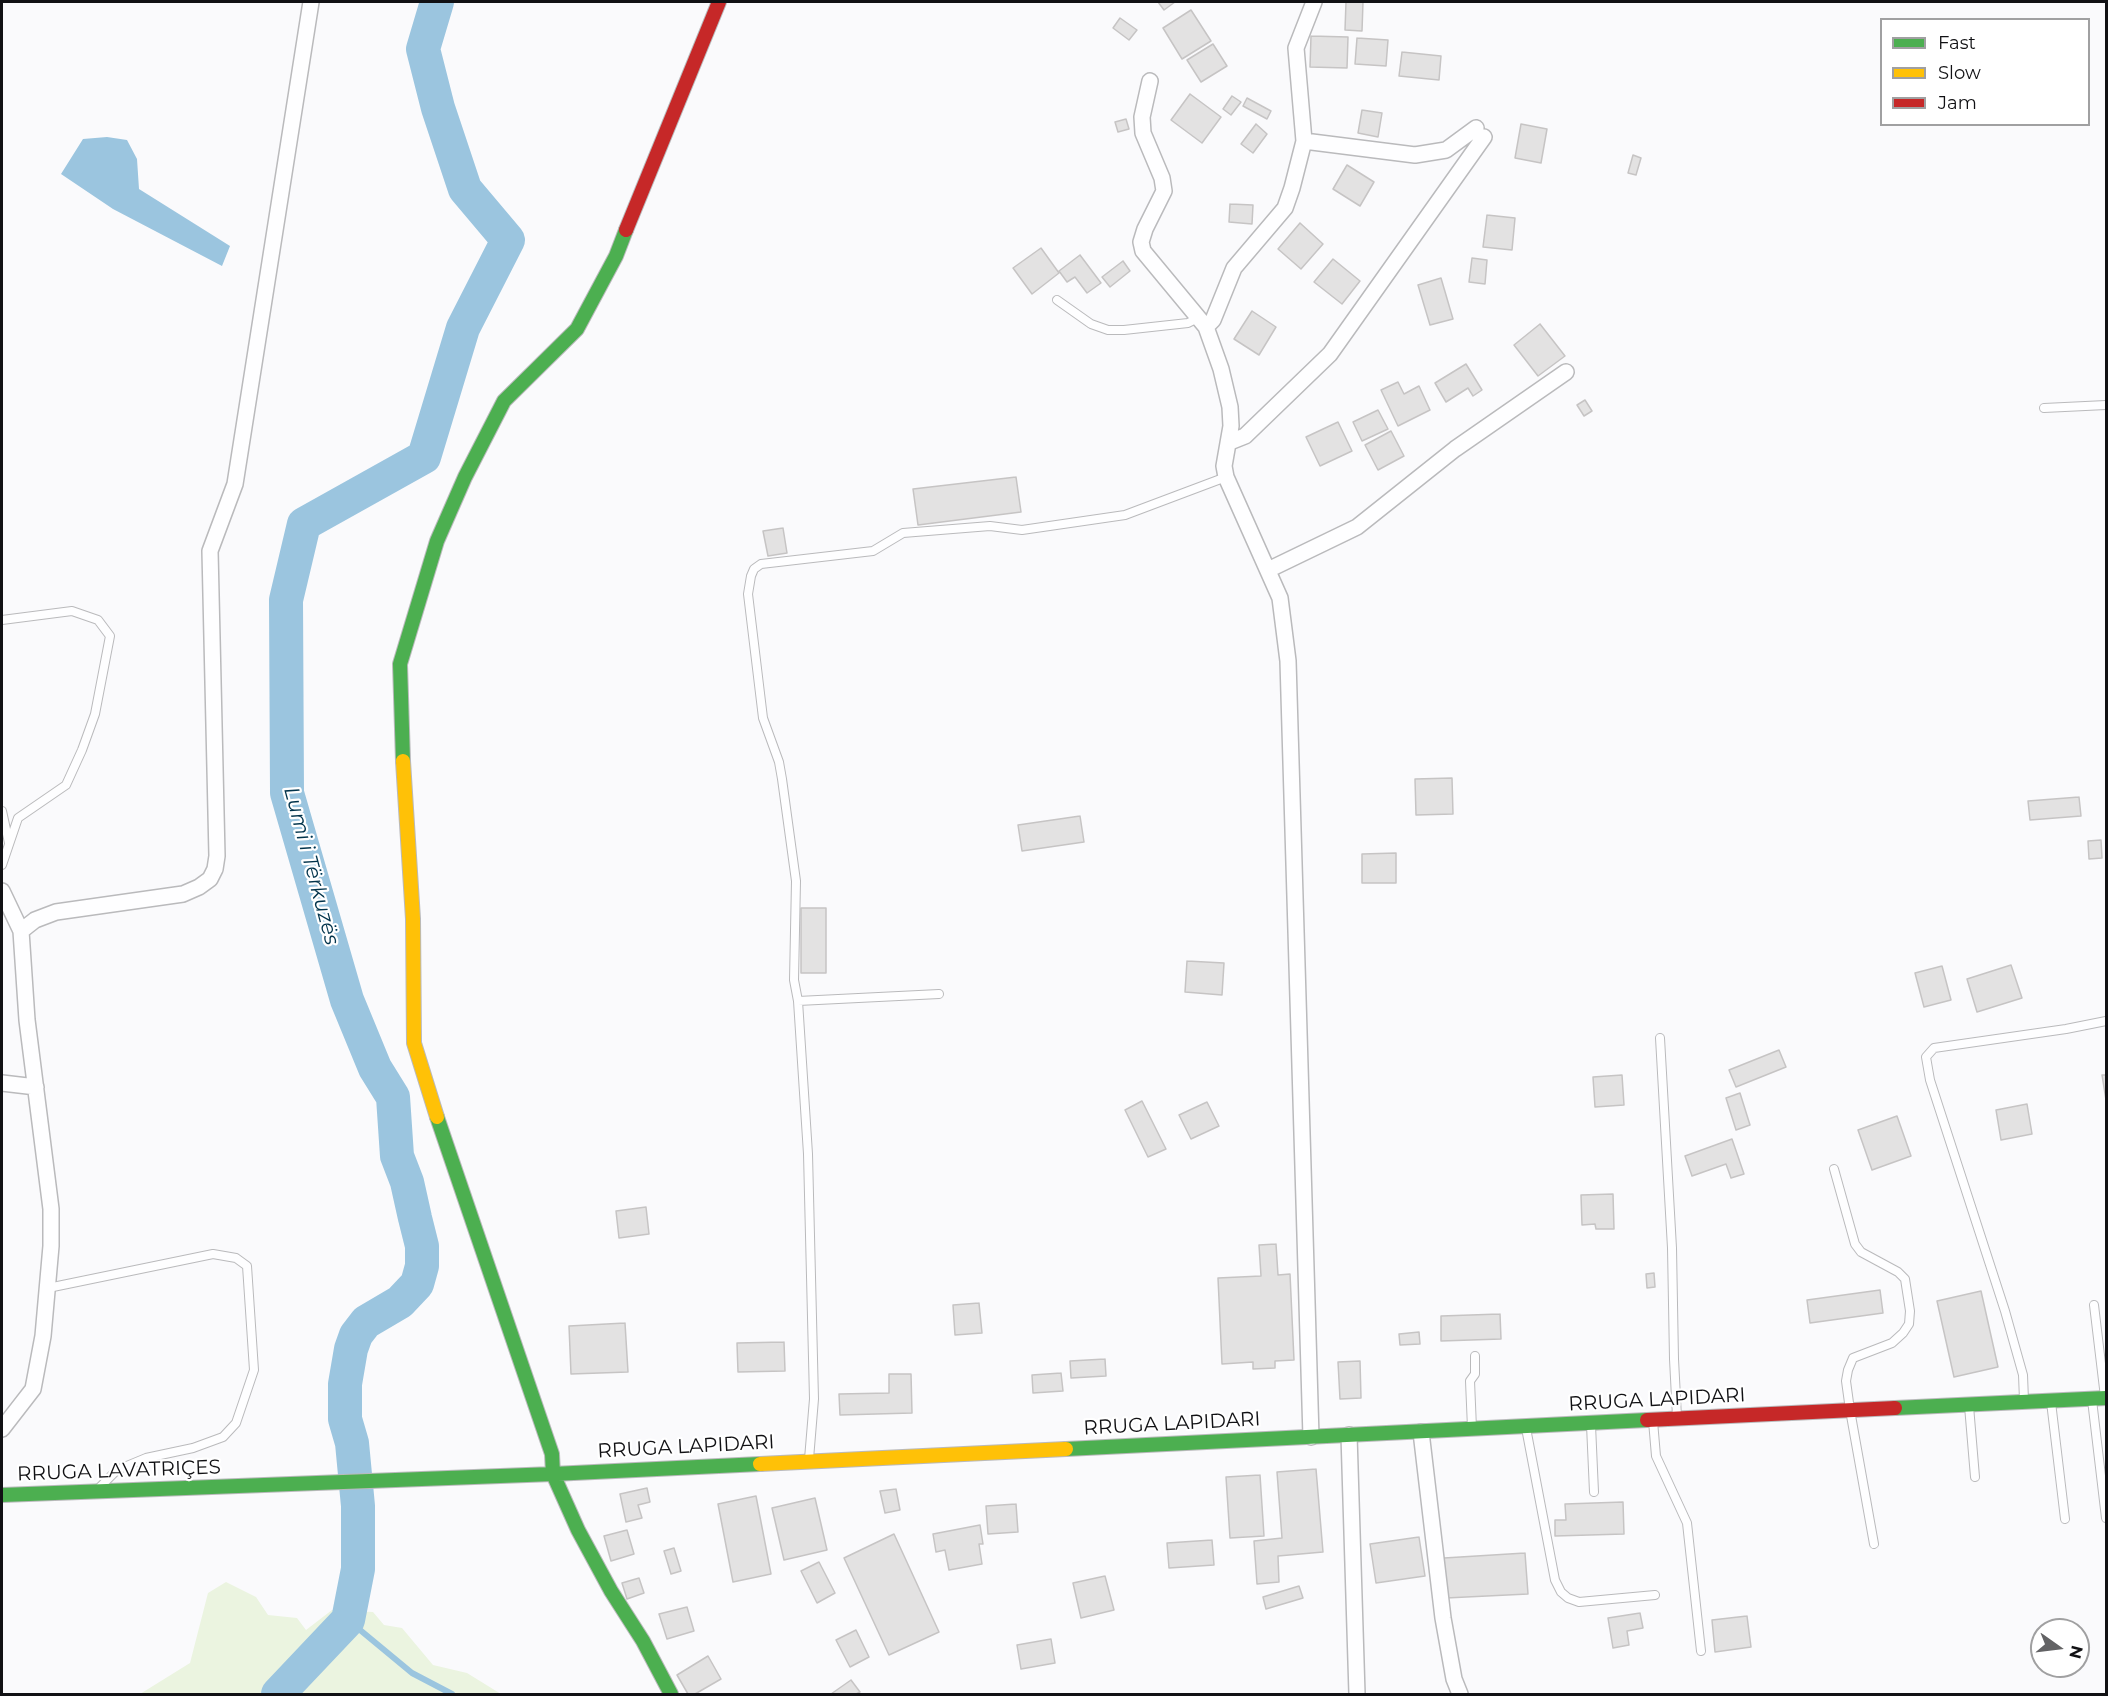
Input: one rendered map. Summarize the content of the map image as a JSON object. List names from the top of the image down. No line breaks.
{"streets":{"main road":["RRUGA LAPIDARI","RRUGA LAVATRIÇES"]},"crossings":[["RRUGA LAPIDARI","RRUGA LAVATRIÇES"]],"water":["Lumi i Tërkuzës"],"legend":["Fast","Slow","Jam"],"north":"right"}
